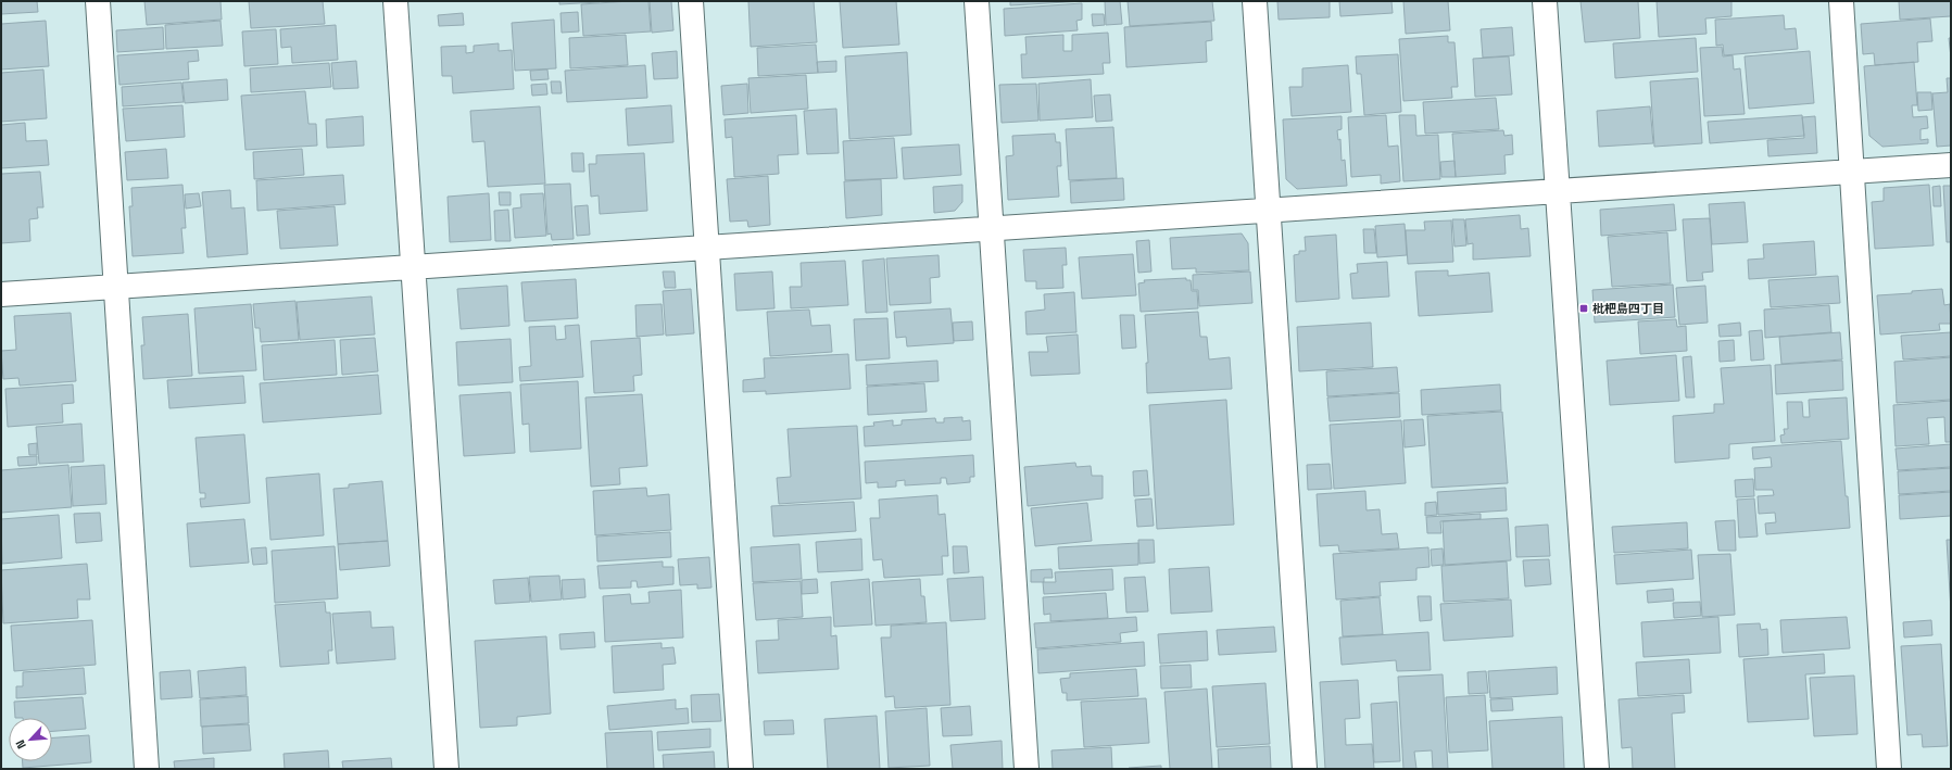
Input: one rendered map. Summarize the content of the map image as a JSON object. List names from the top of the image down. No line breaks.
{"places":{"transit":["枇杷島四丁目"]},"north":"bottom left"}
